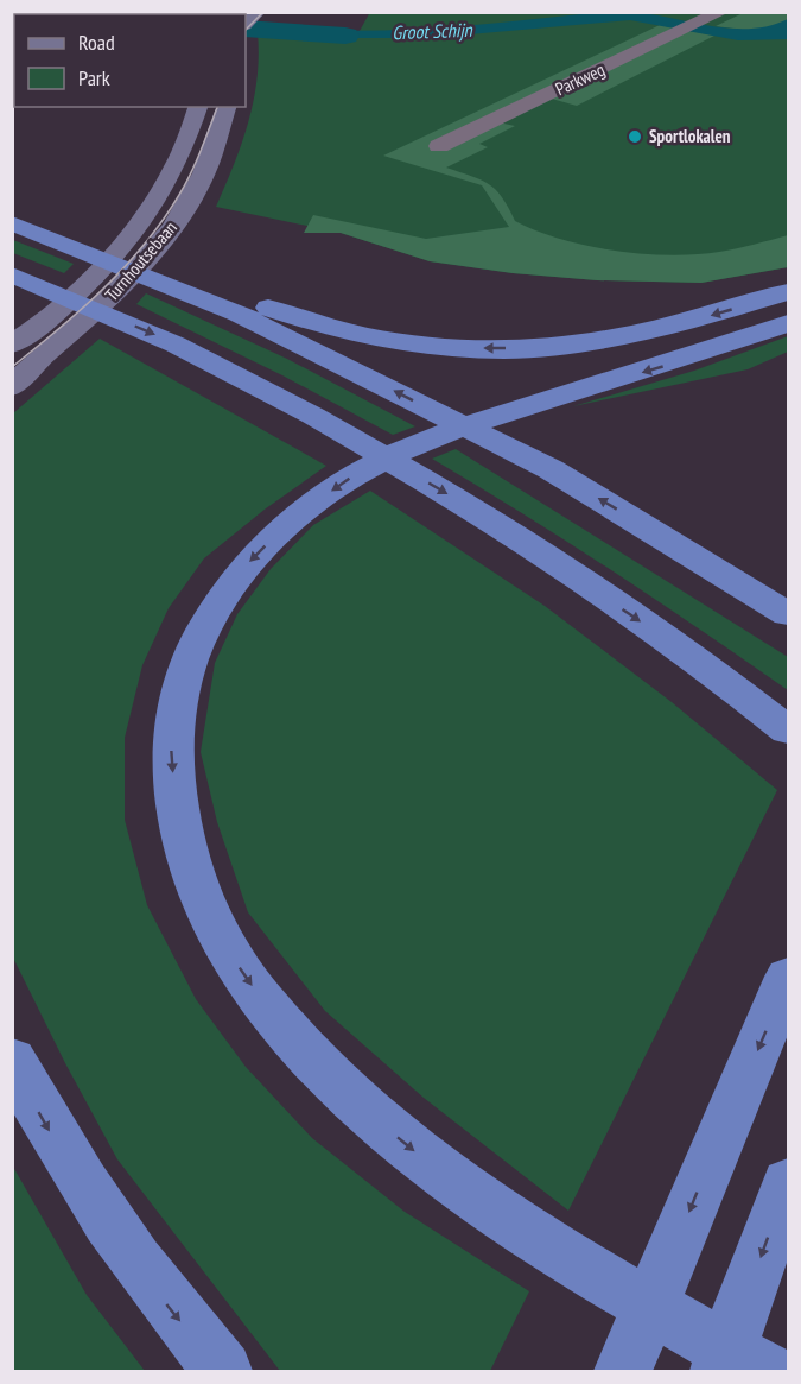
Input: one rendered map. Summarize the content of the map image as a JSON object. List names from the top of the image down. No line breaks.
{"streets":{"main road":["Turnhoutsebaan"],"street":["Parkweg"]},"water":["Groot Schijn"],"places":["Sportlokalen"],"legend":["Road","Park"]}
